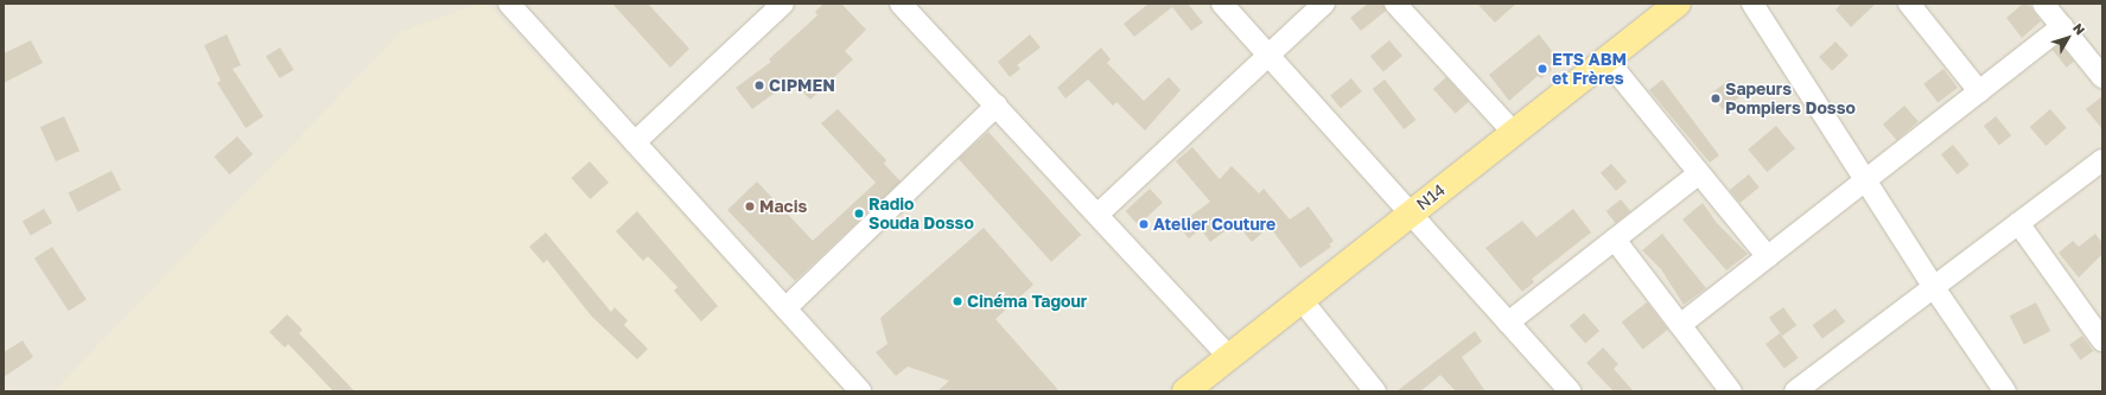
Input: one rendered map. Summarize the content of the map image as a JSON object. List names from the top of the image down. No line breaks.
{"streets":{"main road":["N14"]},"places":["ETS ABM et Frères","CIPMEN","Sapeurs Pompiers Dosso","Macis","Radio Souda Dosso","Atelier Couture","Cinéma Tagour"],"north":"top right"}
